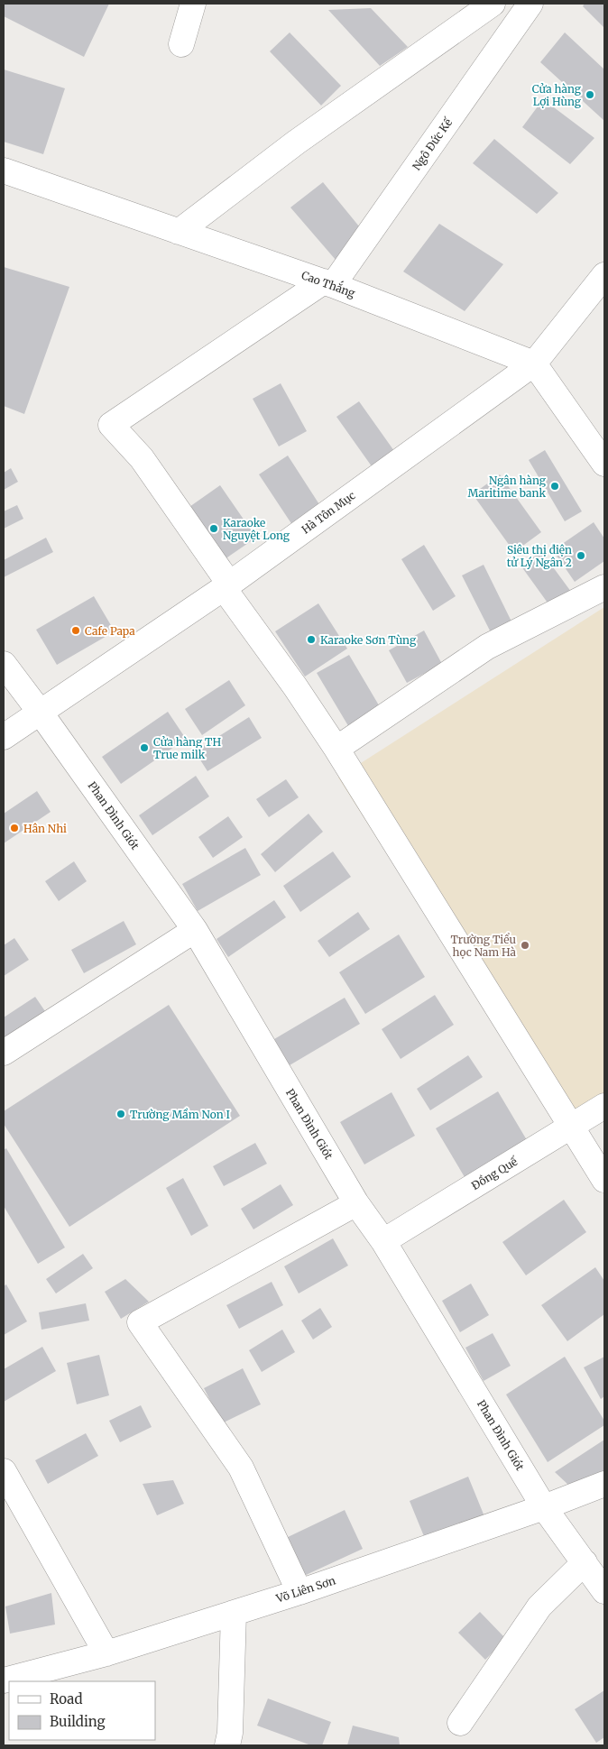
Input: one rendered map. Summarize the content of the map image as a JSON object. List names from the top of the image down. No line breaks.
{"streets":{"street":["Ngô Đức Kế","Cao Thắng","Hà Tôn Mục","Phan Đình Giót","Đồng Quế","Võ Liên Sơn"]},"crossings":[["Ngô Đức Kế","Cao Thắng"],["Cao Thắng","Hà Tôn Mục"],["Hà Tôn Mục","Phan Đình Giót"],["Phan Đình Giót","Đồng Quế"],["Phan Đình Giót","Võ Liên Sơn"]],"places":["Cửa hàng Lợi Hùng","Ngân hàng Maritime bank","Karaoke Nguyệt Long","Siêu thị điện tử Lý Ngân 2","Cafe Papa","Karaoke Sơn Tùng","Cửa hàng TH True milk","Hân Nhi","Trường Tiểu học Nam Hà","Trường Mầm Non I"],"legend":["Road","Building"]}
